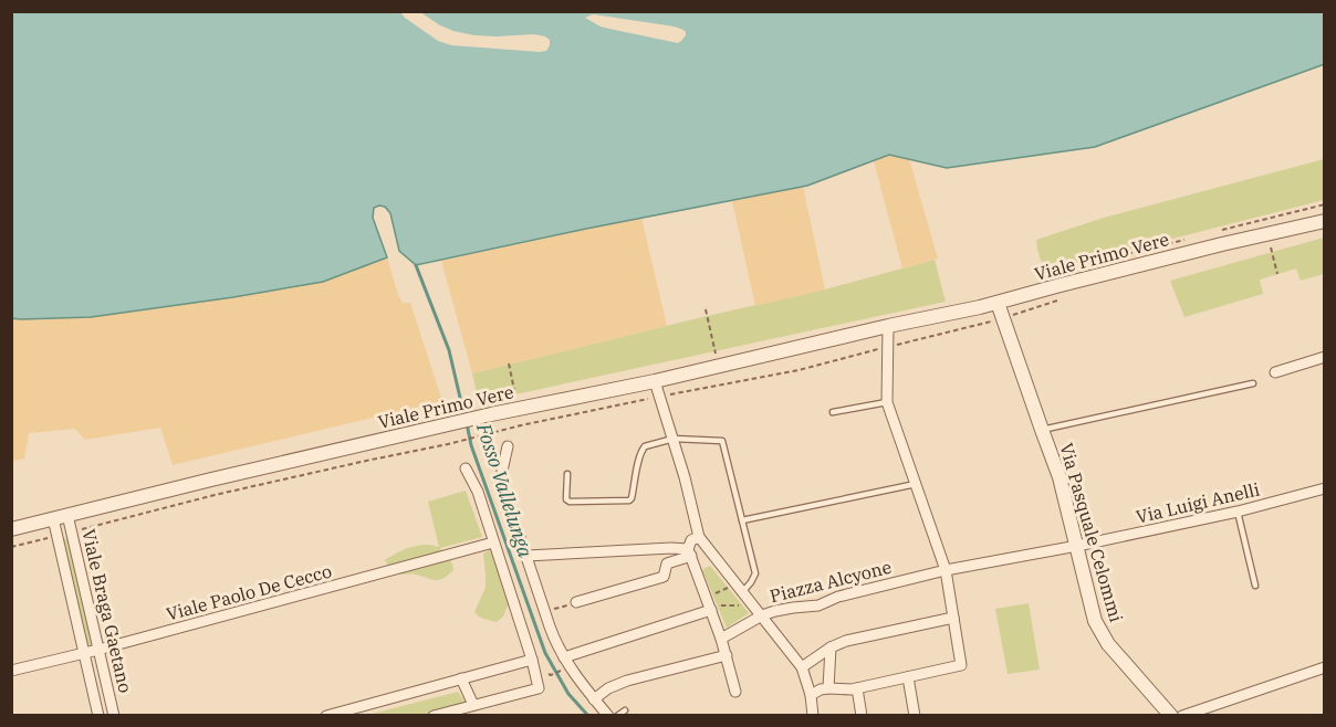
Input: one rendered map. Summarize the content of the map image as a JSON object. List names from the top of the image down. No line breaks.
{"streets":{"street":["Viale Primo Vere","Via Luigi Anelli","Via Pasquale Celommi","Piazza Alcyone","Viale Paolo De Cecco","Viale Braga Gaetano"]},"crossings":[["Viale Primo Vere","Via Pasquale Celommi"],["Viale Primo Vere","Piazza Alcyone"],["Viale Primo Vere","Viale Braga Gaetano"],["Via Luigi Anelli","Via Pasquale Celommi"],["Via Luigi Anelli","Piazza Alcyone"],["Via Pasquale Celommi","Piazza Alcyone"],["Viale Paolo De Cecco","Viale Braga Gaetano"]],"water":["Fosso Vallelunga"]}
